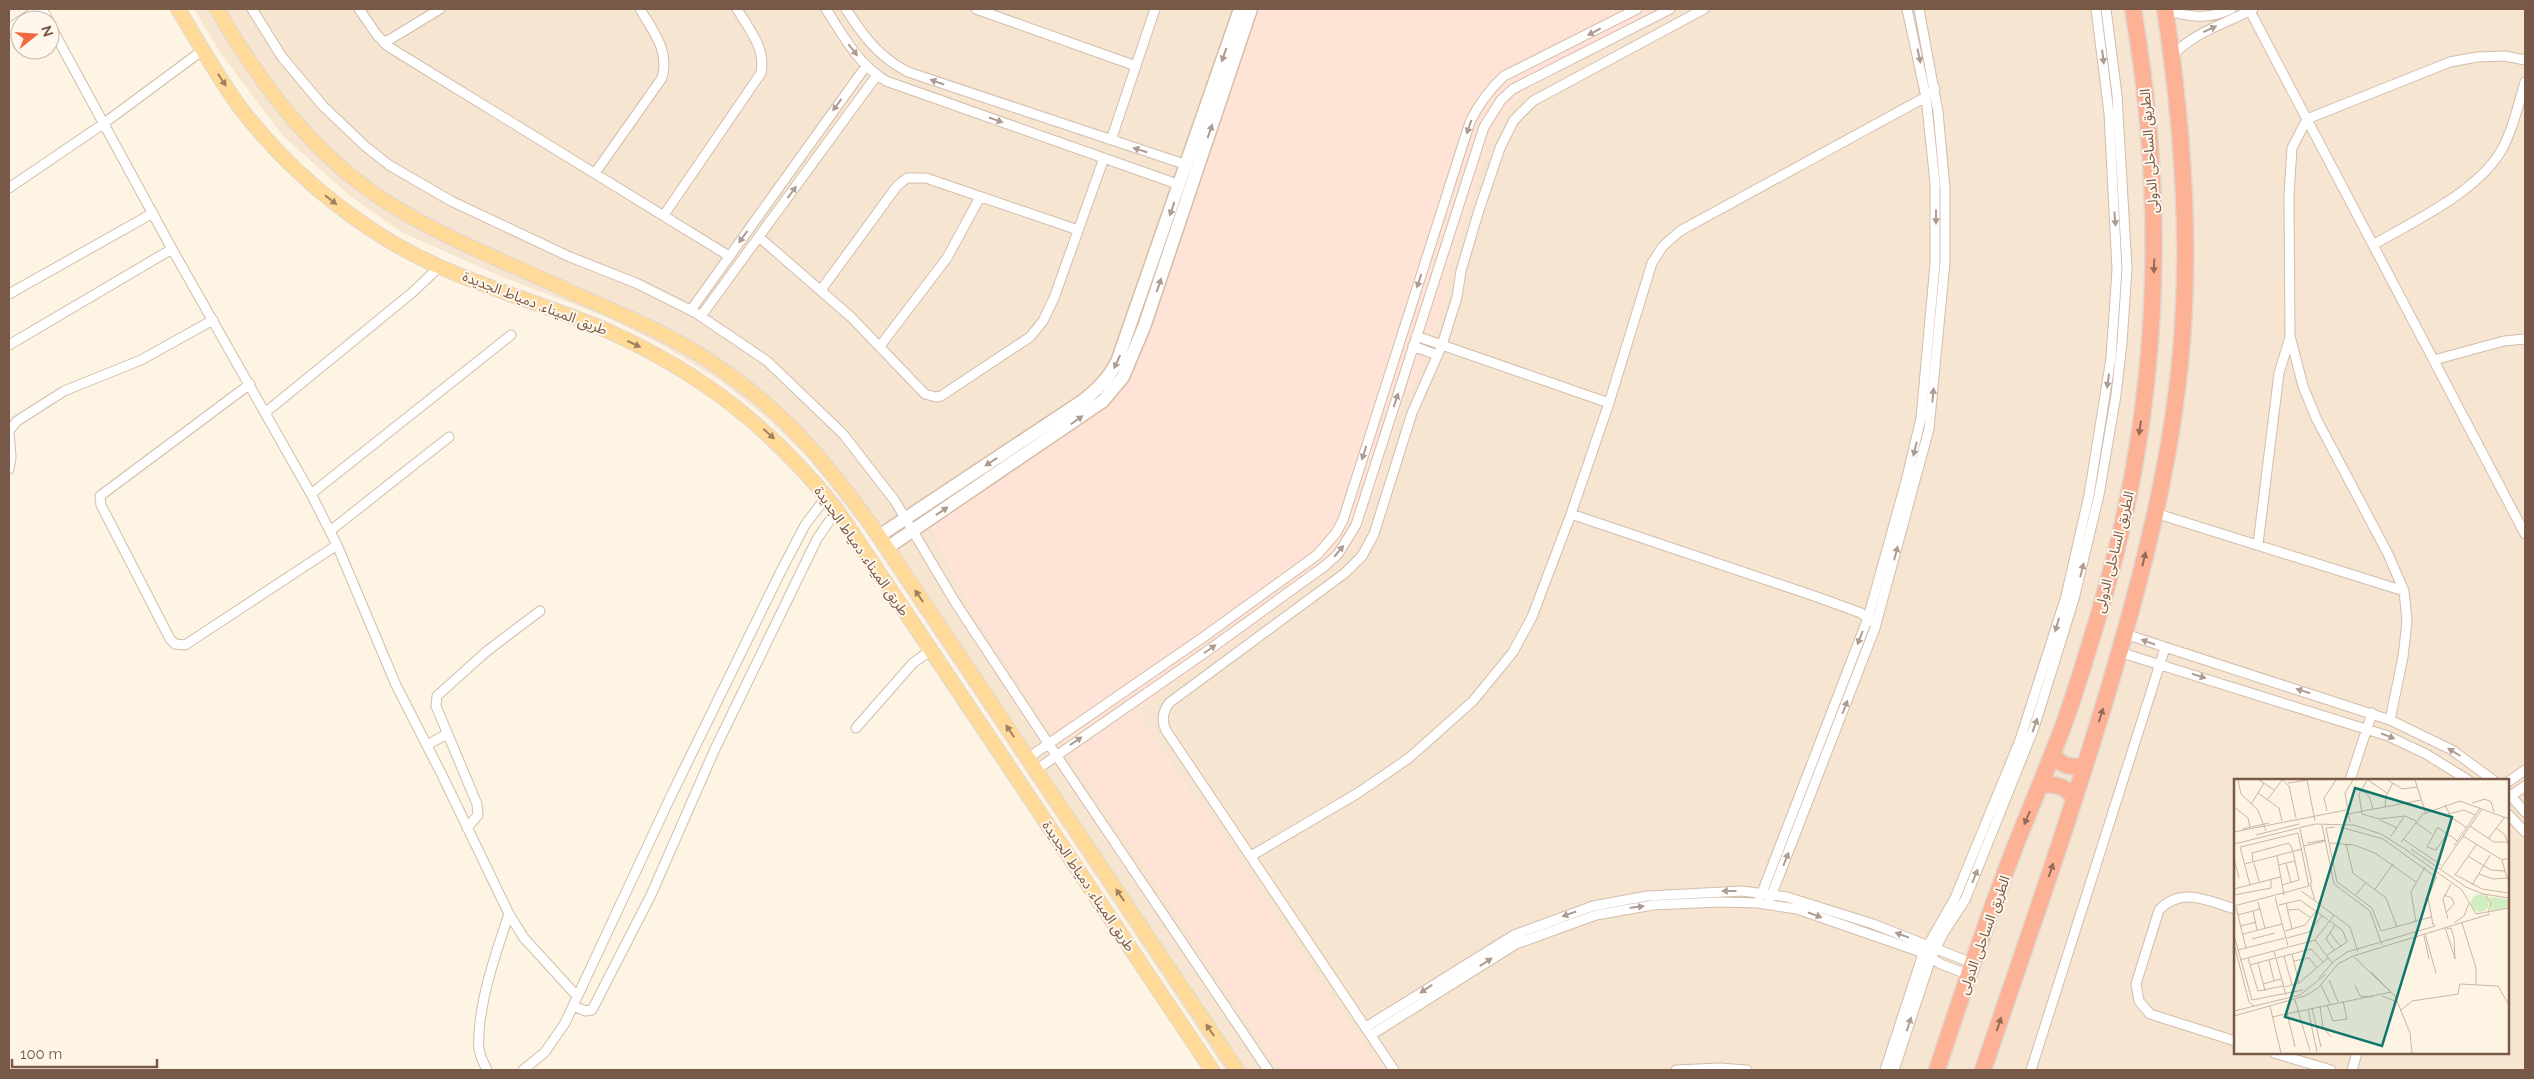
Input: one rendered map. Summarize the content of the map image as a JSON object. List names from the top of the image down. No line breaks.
{"streets":{"highway":["الطريق الساحلى الدولى"],"main road":["طريق الميناء, دمياط الجديدة"]},"scale_bar":"100 m","north":"right"}
